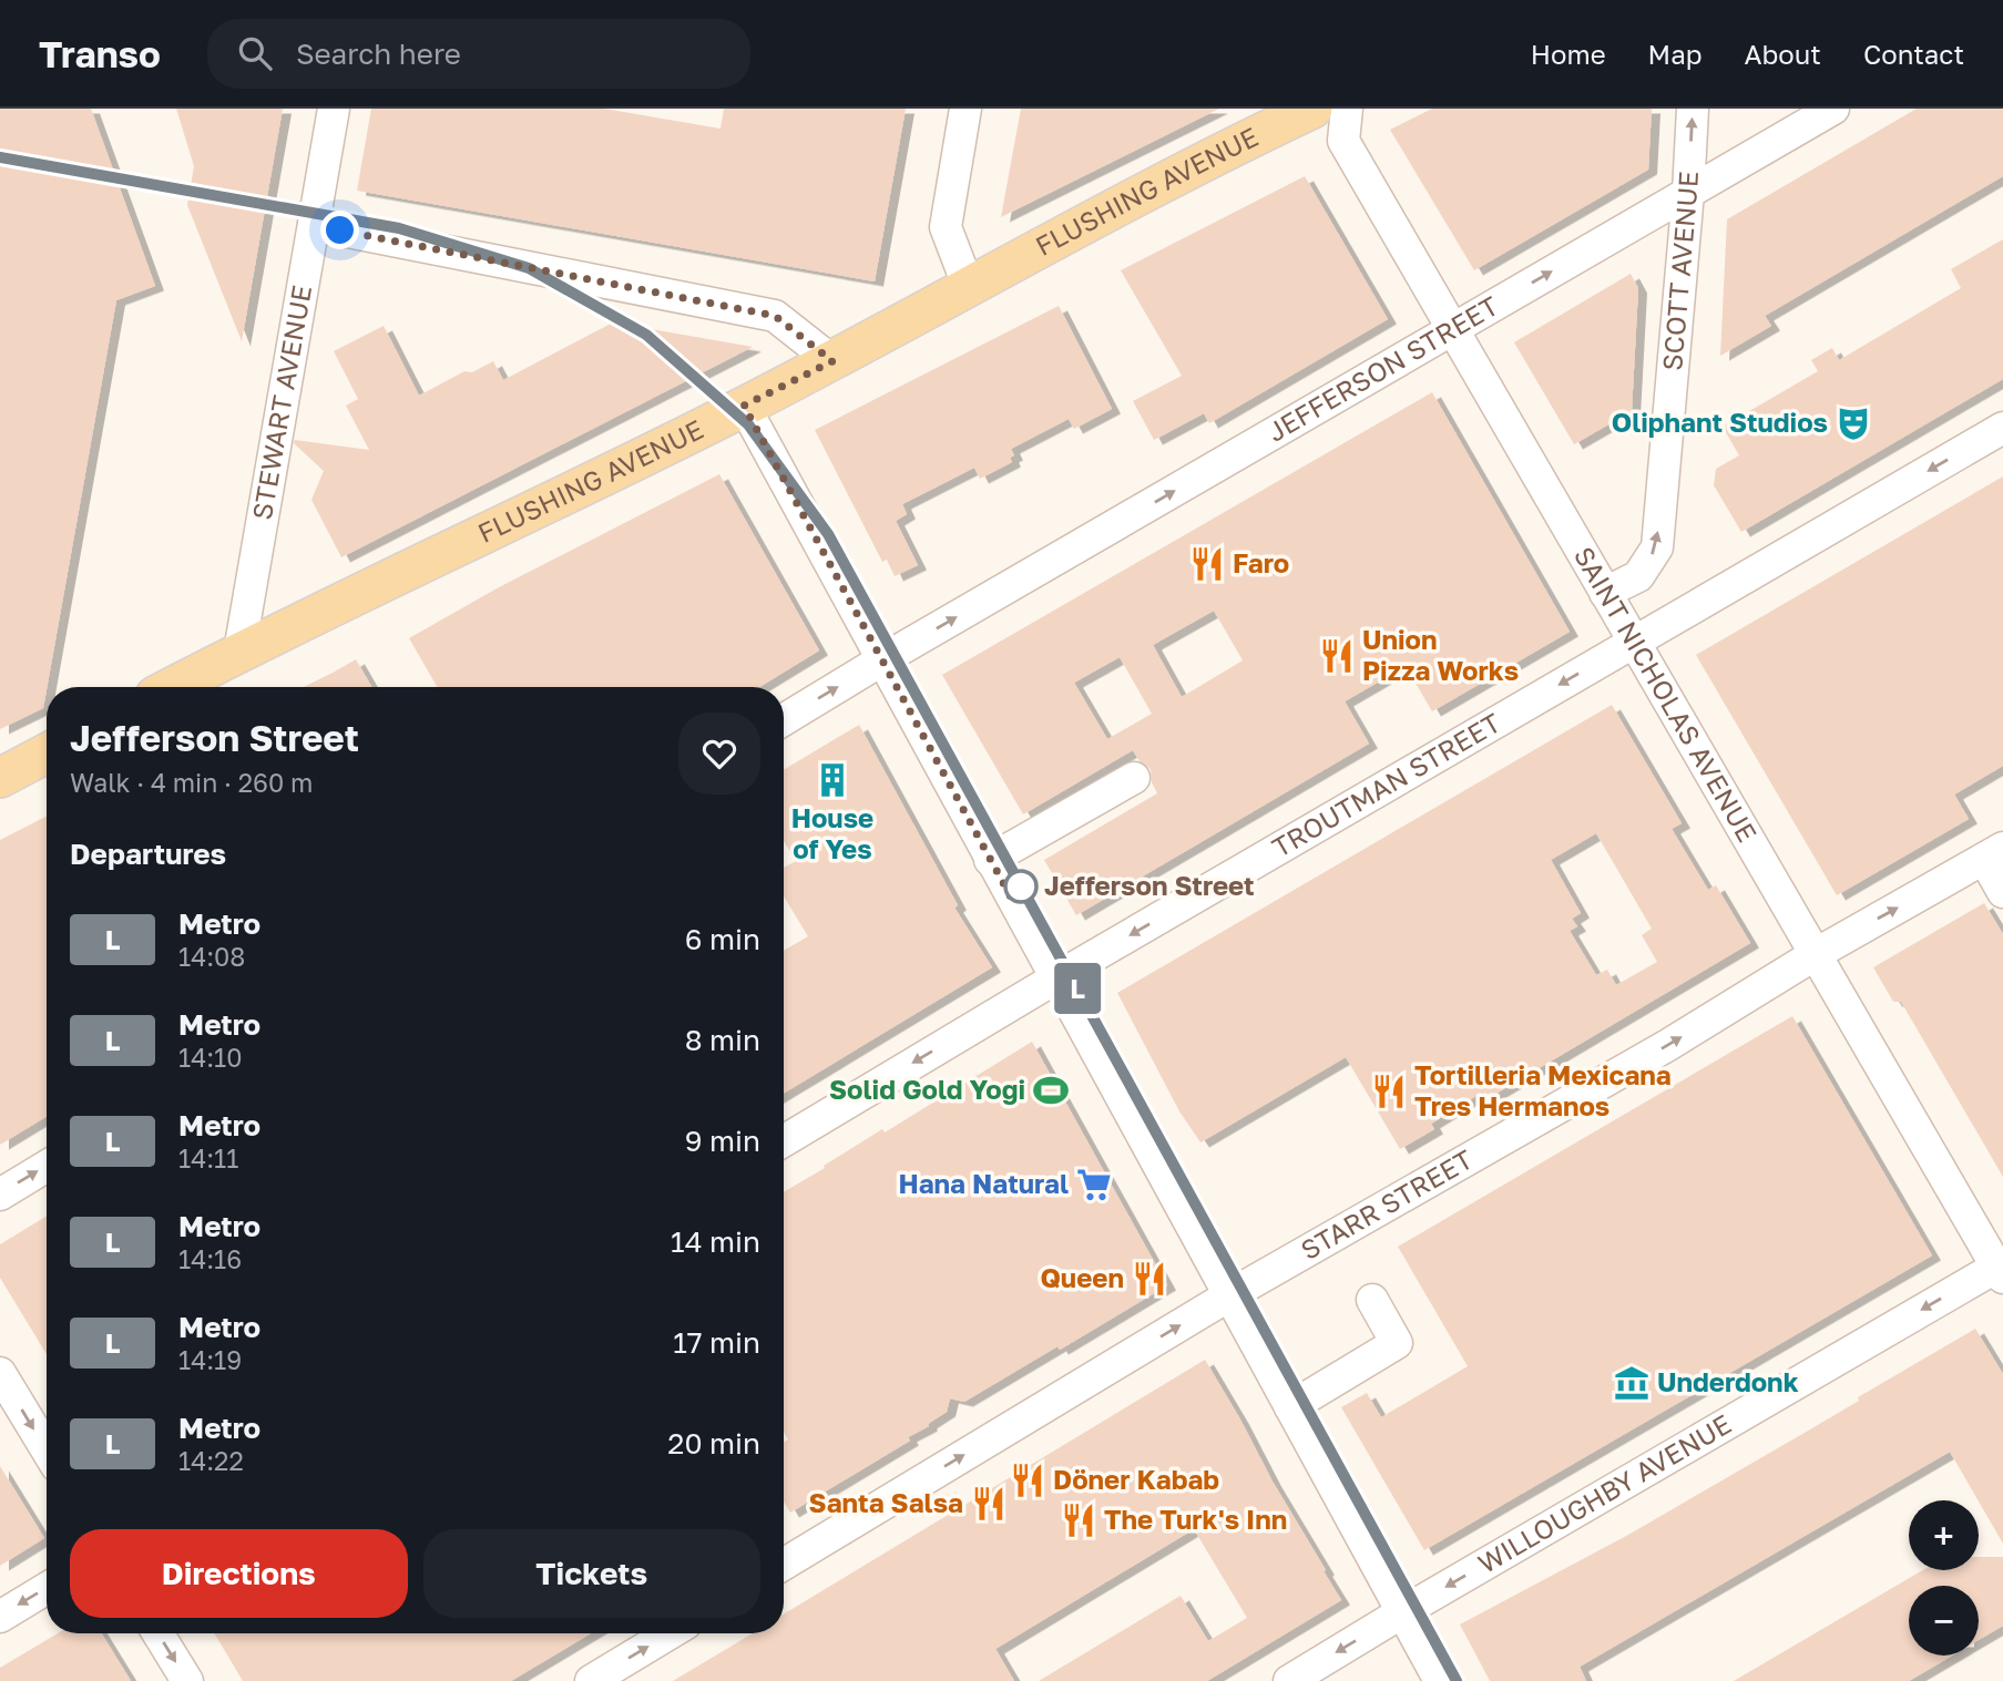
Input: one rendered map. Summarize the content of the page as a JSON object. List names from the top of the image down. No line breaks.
{"streets":{"main road":["FLUSHING AVENUE"],"street":["SCOTT AVENUE","JEFFERSON STREET","STEWART AVENUE","SAINT NICHOLAS AVENUE","TROUTMAN STREET","STARR STREET","WILLOUGHBY AVENUE"]},"crossings":[["FLUSHING AVENUE","STEWART AVENUE"],["SCOTT AVENUE","JEFFERSON STREET"],["SCOTT AVENUE","SAINT NICHOLAS AVENUE"],["JEFFERSON STREET","SAINT NICHOLAS AVENUE"],["SAINT NICHOLAS AVENUE","TROUTMAN STREET"],["SAINT NICHOLAS AVENUE","STARR STREET"],["SAINT NICHOLAS AVENUE","WILLOUGHBY AVENUE"]],"one_way":["SCOTT AVENUE","JEFFERSON STREET","TROUTMAN STREET","STARR STREET","WILLOUGHBY AVENUE"],"places":{"theatre":["Oliphant Studios"],"restaurant":["Faro","Union Pizza Works","Tortilleria Mexicana Tres Hermanos","Queen","Döner Kabab","Santa Salsa","The Turk's Inn"],"building":["House of Yes"],"other":["Jefferson Street"],"sports":["Solid Gold Yogi"],"supermarket":["Hana Natural"],"museum":["Underdonk"]},"lines":["metro line L"],"page":{"header":"Transo","search":"Search here","nav":["Home","Map","About","Contact"],"on_map":"L","heading":[["Jefferson Street","Walk · 4 min · 260 m"],"Departures"],"list":[{"mark":"L","name":"Metro","note":"14:08","value":"6 min"},{"mark":"L","name":"Metro","note":"14:10","value":"8 min"},{"mark":"L","name":"Metro","note":"14:11","value":"9 min"},{"mark":"L","name":"Metro","note":"14:16","value":"14 min"},{"mark":"L","name":"Metro","note":"14:19","value":"17 min"},{"mark":"L","name":"Metro","note":"14:22","value":"20 min"}],"map_buttons":["+","−"],"buttons":["Directions","Tickets"]}}
